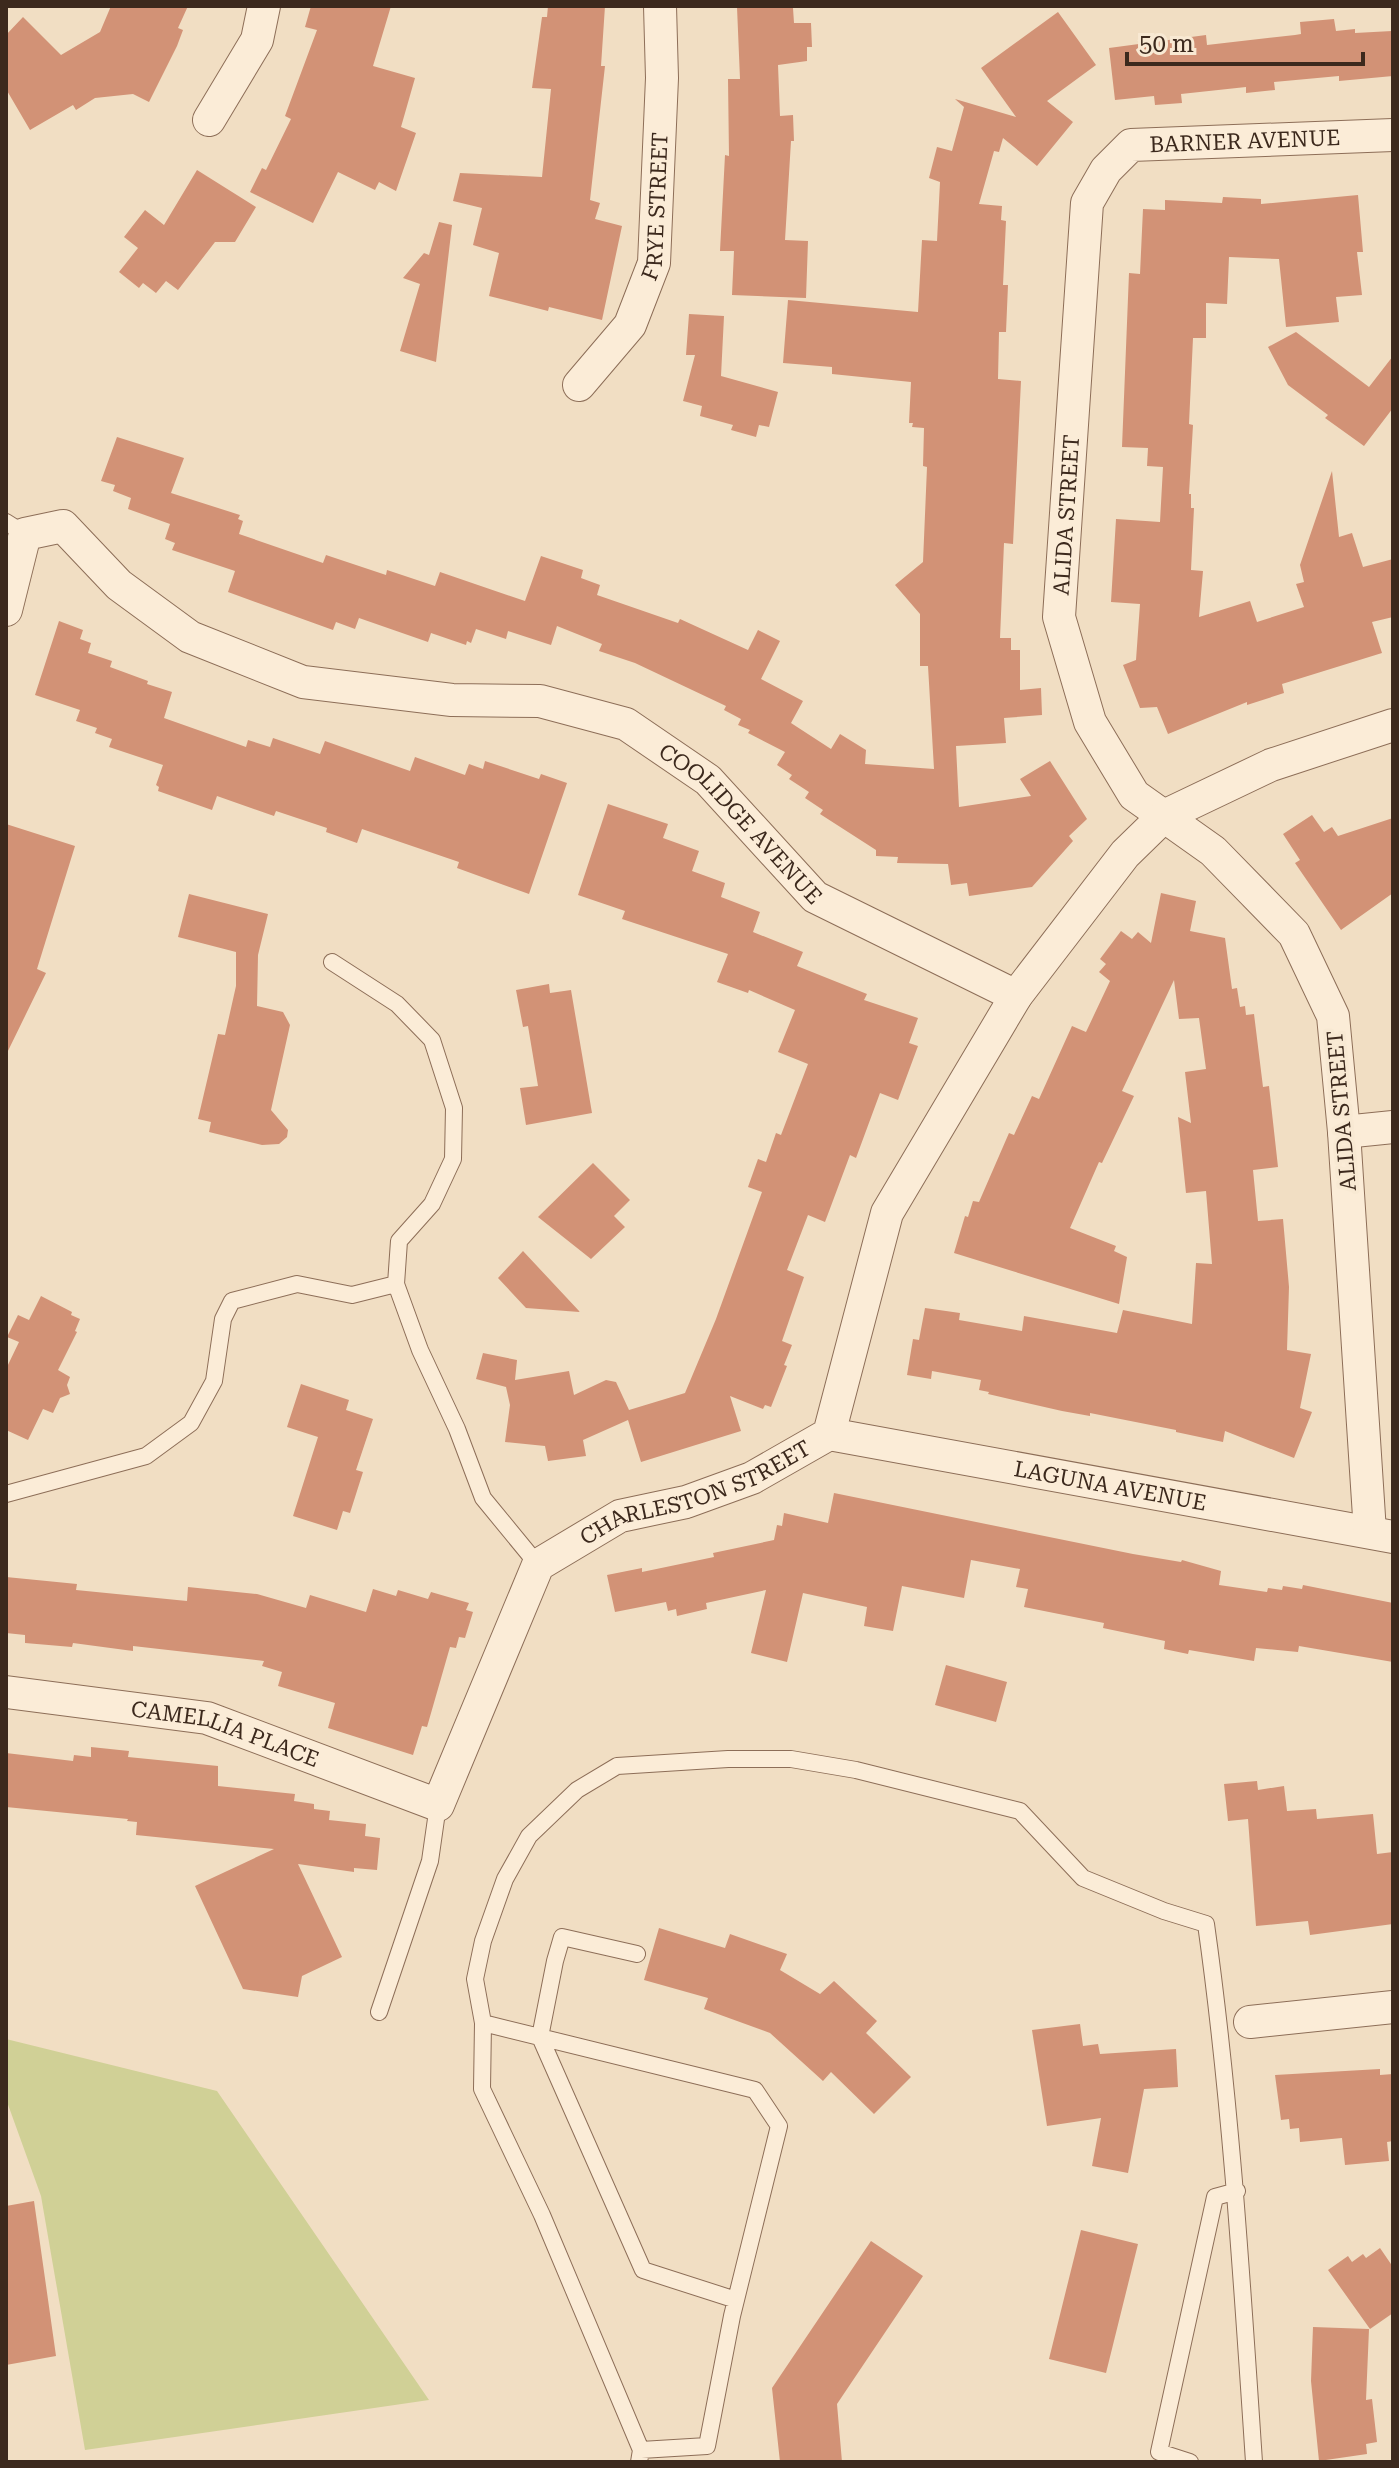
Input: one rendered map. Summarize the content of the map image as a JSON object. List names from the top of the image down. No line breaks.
{"streets":{"street":["BARNER AVENUE","FRYE STREET","ALIDA STREET","COOLIDGE AVENUE","LAGUNA AVENUE","CHARLESTON STREET","CAMELLIA PLACE"]},"crossings":[["BARNER AVENUE","ALIDA STREET"],["ALIDA STREET","LAGUNA AVENUE"],["COOLIDGE AVENUE","CHARLESTON STREET"],["LAGUNA AVENUE","CHARLESTON STREET"]],"scale_bar":"50 m"}
